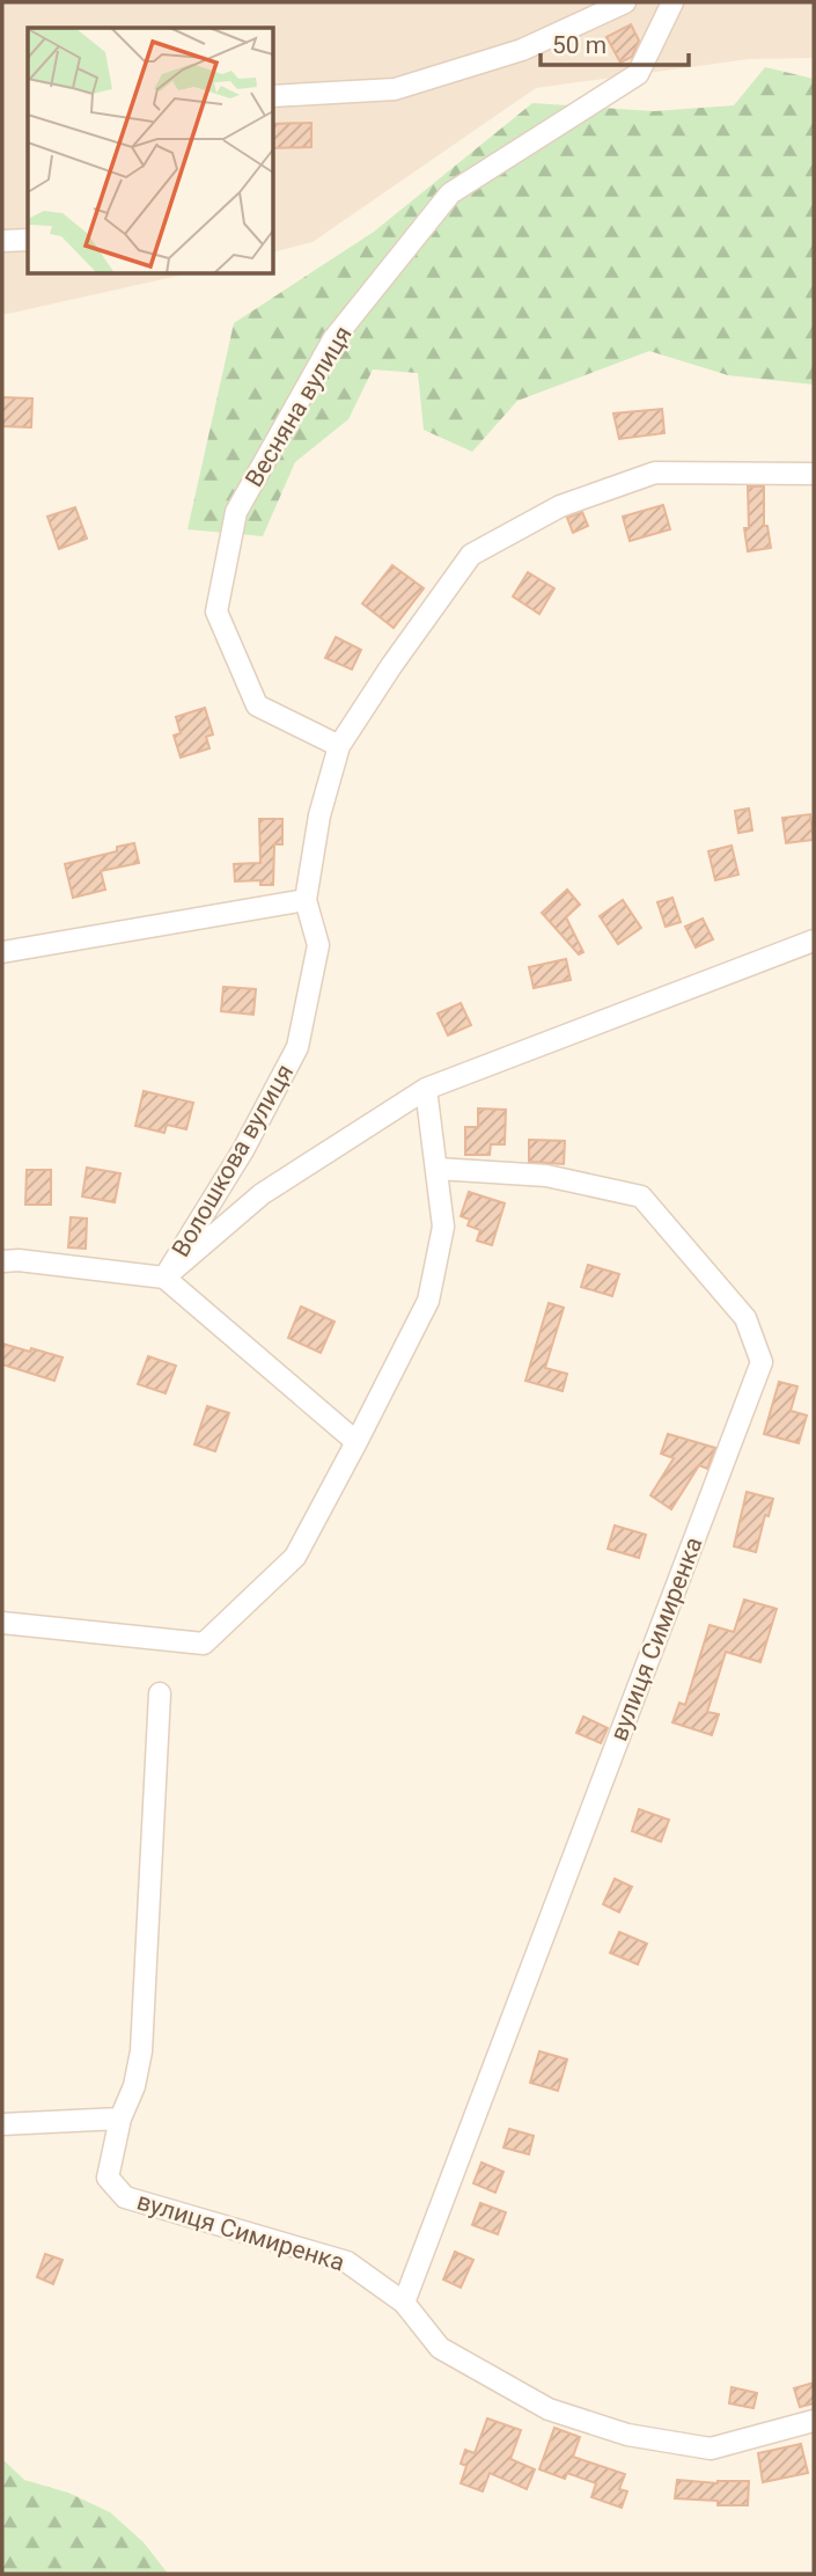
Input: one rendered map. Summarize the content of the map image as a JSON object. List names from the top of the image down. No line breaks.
{"streets":{"street":["Весняна вулиця","Волошкова вулиця","вулиця Симиренка"]},"crossings":[["Весняна вулиця","Волошкова вулиця"]],"scale_bar":"50 m"}
